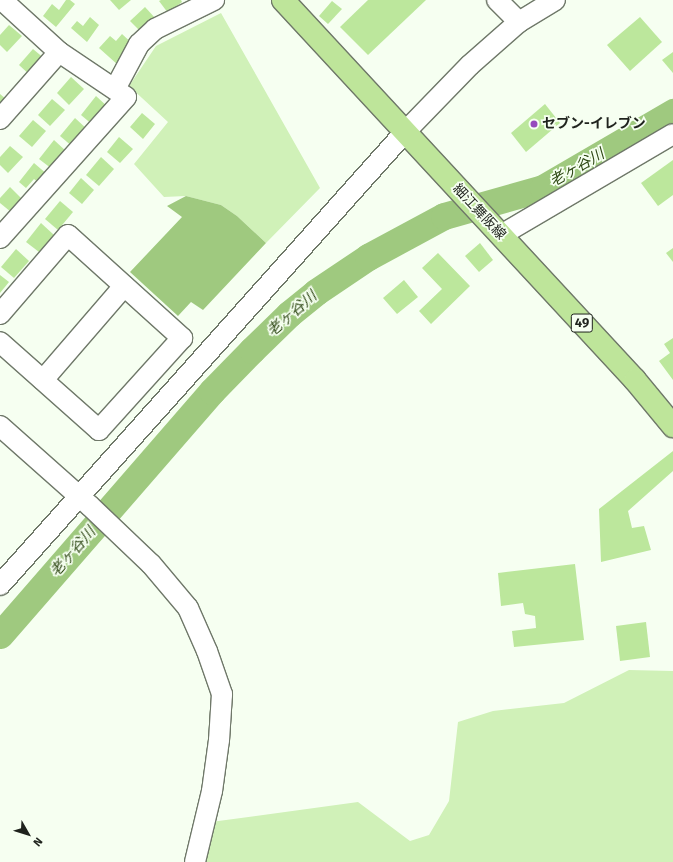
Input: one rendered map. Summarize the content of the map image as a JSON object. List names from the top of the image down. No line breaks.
{"streets":{"main road":["細江舞阪線","49"]},"water":["老ヶ谷川"],"places":["セブン-イレブン"],"north":"bottom right"}
